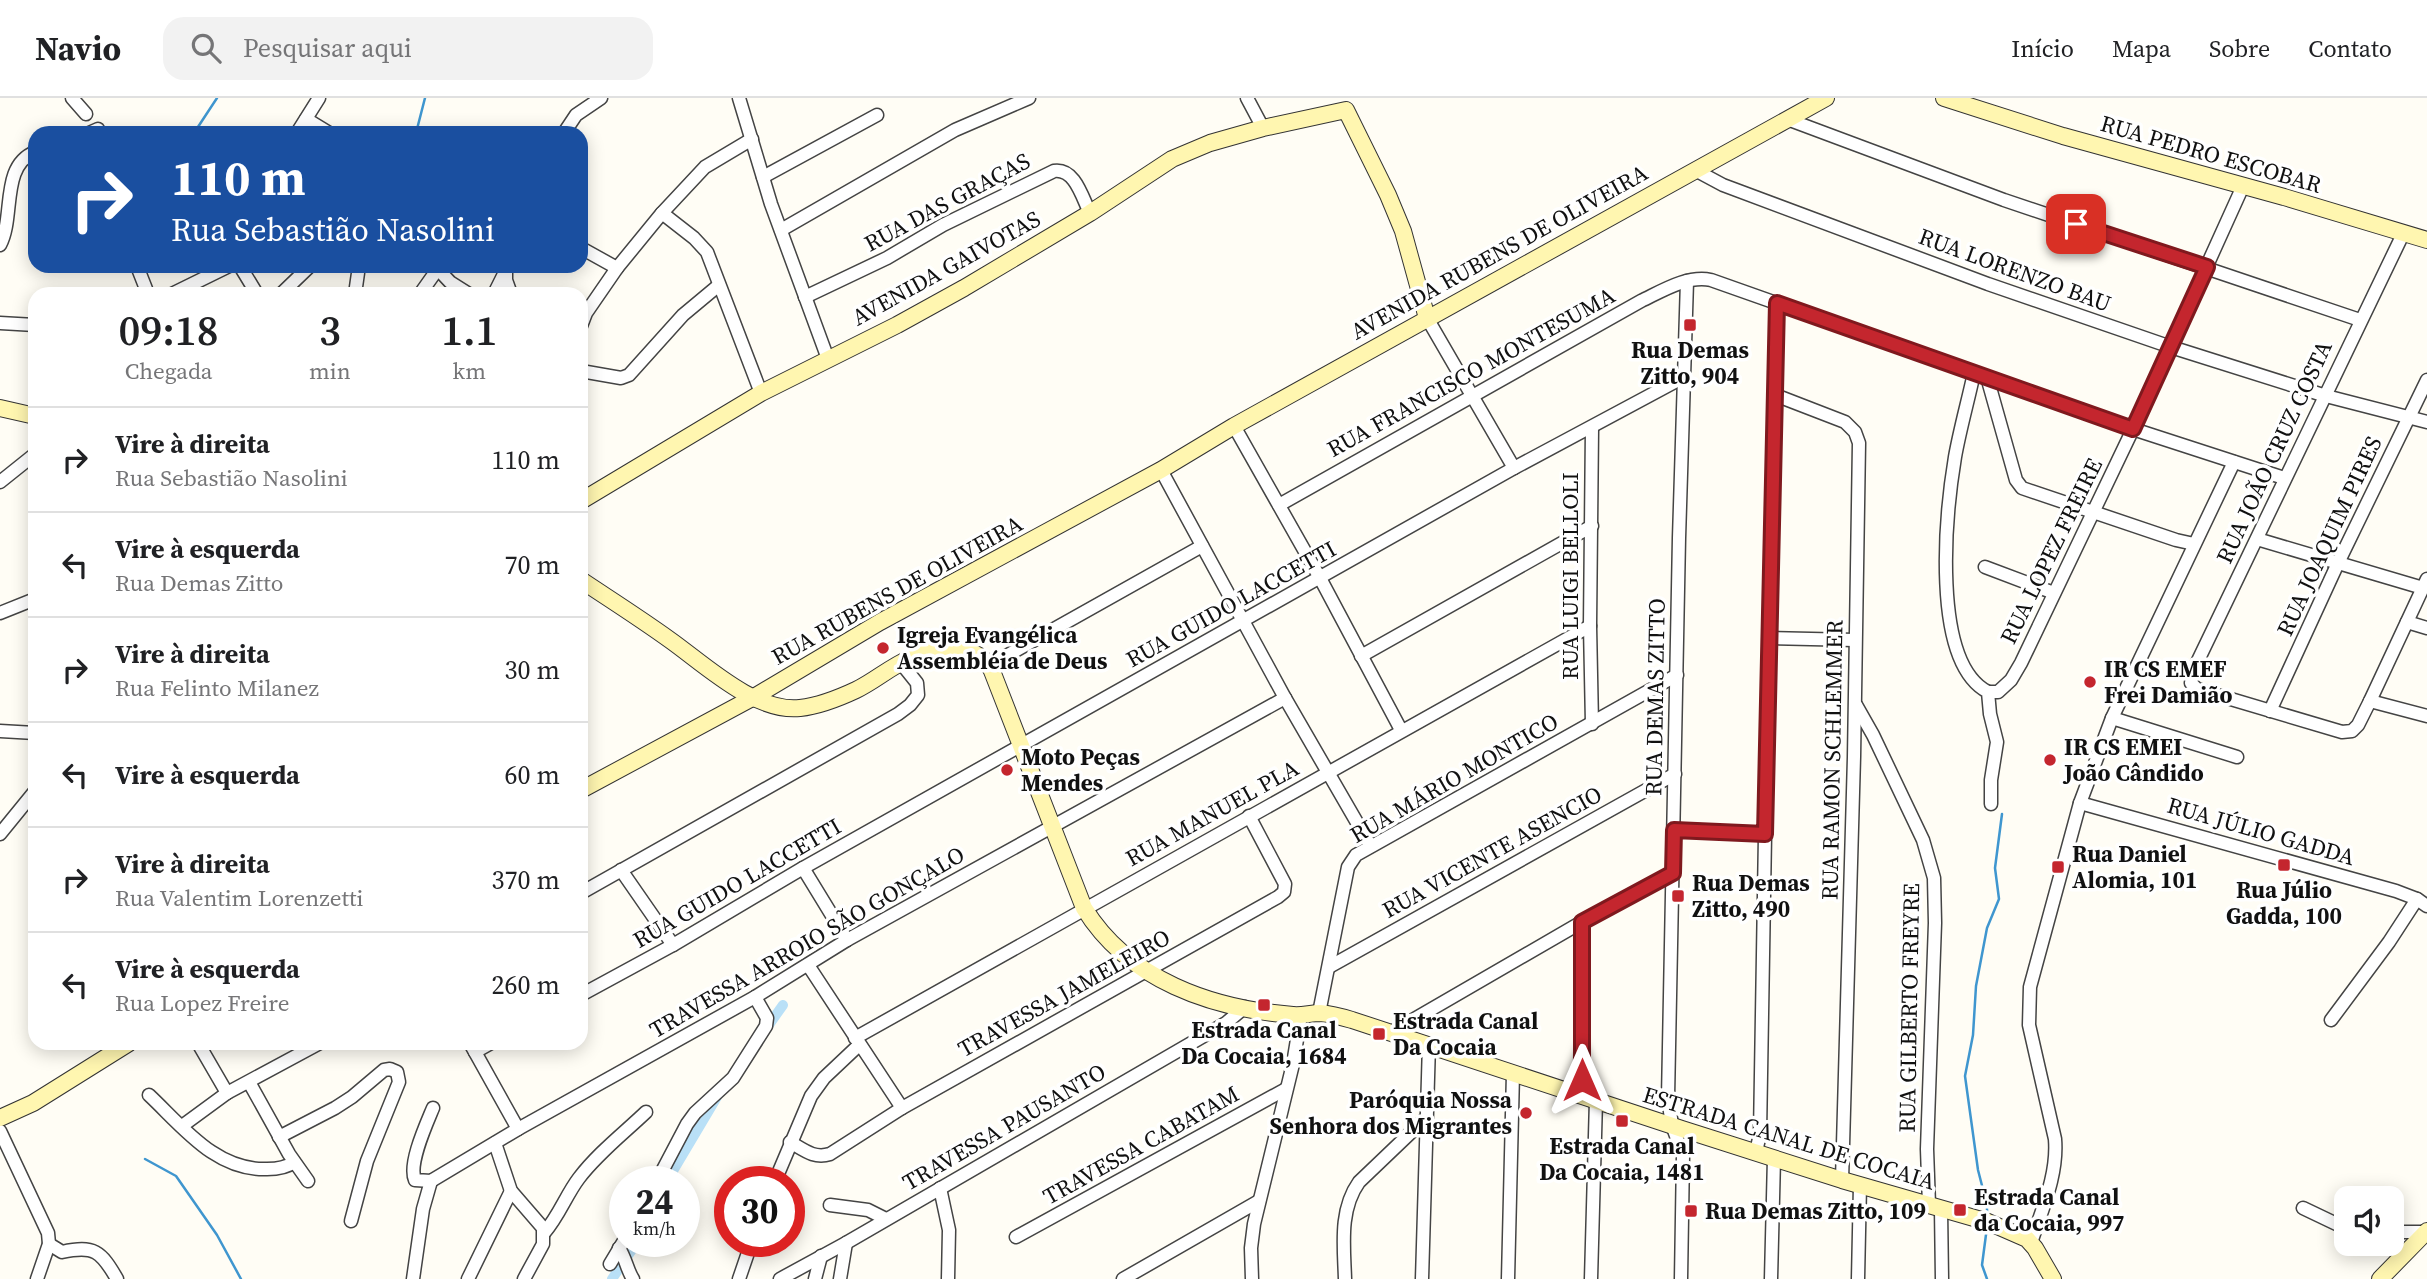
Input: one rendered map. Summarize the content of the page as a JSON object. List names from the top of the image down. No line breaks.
{"streets":{"main road":["RUA PEDRO ESCOBAR","AVENIDA RUBENS DE OLIVEIRA","AVENIDA GAIVOTAS","RUA RUBENS DE OLIVEIRA","ESTRADA CANAL DE COCAIA"],"street":["RUA DAS GRAÇAS","RUA LORENZO BAU","RUA FRANCISCO MONTESUMA","RUA JOÃO CRUZ COSTA","RUA JOAQUIM PIRES","RUA LOPEZ FREIRE","RUA LUIGI BELLOLI","RUA GUIDO LACCETTI","RUA DEMAS ZITTO","RUA RAMON SCHLEMMER","RUA MÁRIO MONTICO","RUA MANUEL PLA","RUA JÚLIO GADDA","RUA VICENTE ASENCIO","TRAVESSA ARROIO SÃO GONÇALO","TRAVESSA JAMELEIRO","RUA GILBERTO FREYRE","TRAVESSA PAUSANTO","TRAVESSA CABATAM"]},"crossings":[["RUA PEDRO ESCOBAR","RUA JOÃO CRUZ COSTA"],["RUA PEDRO ESCOBAR","RUA LOPEZ FREIRE"],["RUA DAS GRAÇAS","AVENIDA GAIVOTAS"],["AVENIDA RUBENS DE OLIVEIRA","RUA LORENZO BAU"],["AVENIDA RUBENS DE OLIVEIRA","RUA RUBENS DE OLIVEIRA"],["RUA LORENZO BAU","RUA JOÃO CRUZ COSTA"],["RUA LORENZO BAU","RUA JOAQUIM PIRES"],["RUA LORENZO BAU","RUA LOPEZ FREIRE"],["RUA FRANCISCO MONTESUMA","RUA DEMAS ZITTO"],["RUA JOÃO CRUZ COSTA","RUA JOAQUIM PIRES"],["RUA LUIGI BELLOLI","RUA GUIDO LACCETTI"],["RUA LUIGI BELLOLI","RUA MÁRIO MONTICO"],["RUA LUIGI BELLOLI","RUA MANUEL PLA"],["RUA GUIDO LACCETTI","RUA DEMAS ZITTO"],["RUA GUIDO LACCETTI","ESTRADA CANAL DE COCAIA"],["RUA DEMAS ZITTO","RUA MÁRIO MONTICO"],["RUA DEMAS ZITTO","RUA VICENTE ASENCIO"],["RUA DEMAS ZITTO","ESTRADA CANAL DE COCAIA"],["RUA RAMON SCHLEMMER","RUA GILBERTO FREYRE"],["RUA RAMON SCHLEMMER","ESTRADA CANAL DE COCAIA"],["RUA MÁRIO MONTICO","RUA VICENTE ASENCIO"],["RUA MÁRIO MONTICO","ESTRADA CANAL DE COCAIA"],["RUA MANUEL PLA","TRAVESSA JAMELEIRO"],["RUA MANUEL PLA","ESTRADA CANAL DE COCAIA"],["TRAVESSA ARROIO SÃO GONÇALO","ESTRADA CANAL DE COCAIA"],["TRAVESSA JAMELEIRO","ESTRADA CANAL DE COCAIA"],["RUA GILBERTO FREYRE","ESTRADA CANAL DE COCAIA"],["TRAVESSA PAUSANTO","ESTRADA CANAL DE COCAIA"]],"places":{"transit":["Rua Demas Zitto, 904","Rua Júlio Gadda, 100","Rua Daniel Alomia, 101","Rua Demas Zitto, 490","Estrada Canal Da Cocaia, 1684","Estrada Canal Da Cocaia","Estrada Canal Da Cocaia, 1481","Estrada Canal da Cocaia, 997","Rua Demas Zitto, 109"],"other":["Igreja Evangélica Assembléia de Deus","IR CS EMEF Frei Damião","IR CS EMEI João Cândido","Moto Peças Mendes","Paróquia Nossa Senhora dos Migrantes"]},"page":{"header":"Navio","search":"Pesquisar aqui","nav":["Início","Mapa","Sobre","Contato"],"turn":["110 m","Rua Sebastião Nasolini"],"eta":["09:18","Chegada","3","min","1.1","km"],"list":[{"name":"Vire à direita","note":"Rua Sebastião Nasolini","value":"110 m"},{"name":"Vire à esquerda","note":"Rua Demas Zitto","value":"70 m"},{"name":"Vire à direita","note":"Rua Felinto Milanez","value":"30 m"},{"name":"Vire à esquerda","value":"60 m"},{"name":"Vire à direita","note":"Rua Valentim Lorenzetti","value":"370 m"},{"name":"Vire à esquerda","note":"Rua Lopez Freire","value":"260 m"}],"speed":"24 km/h","limit":"30"}}
